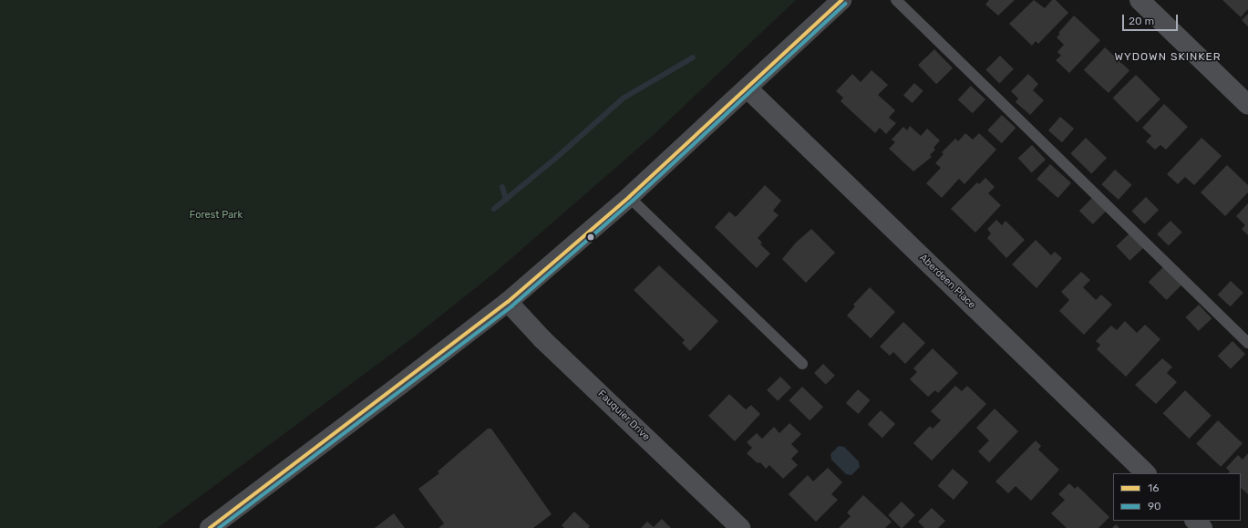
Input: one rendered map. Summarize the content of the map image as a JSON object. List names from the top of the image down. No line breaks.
{"streets":{"street":["Aberdeen Place","Fauquier Drive"]},"districts":["WYDOWN SKINKER"],"parks":["Forest Park"],"lines":["transit line 16","transit line 90"],"legend":["16","90"],"scale_bar":"20 m"}
